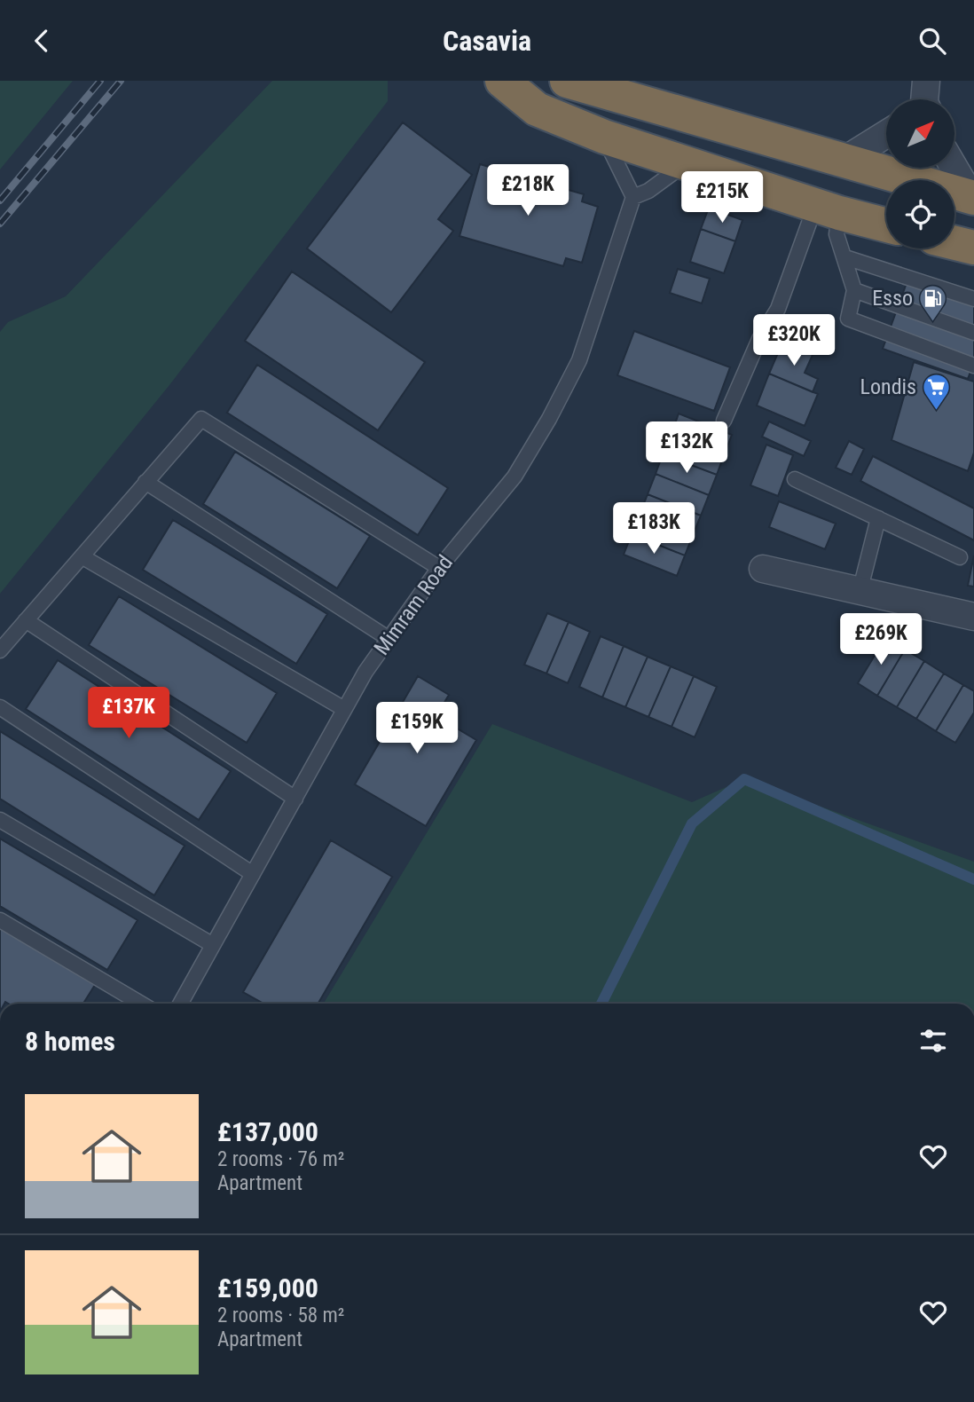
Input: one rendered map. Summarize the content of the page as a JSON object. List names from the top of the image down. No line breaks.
{"streets":{"lane":["Mimram Road"]},"places":{"fuel station":["Esso"],"supermarket":["Londis"]},"north":"top right","page":{"header":"Casavia","price":["£218K","£215K","£320K","£132K","£183K","£269K","£137K","£159K"],"heading":"8 homes","list":[{"name":"£137,000","note":"2 rooms · 76 m² · Apartment"},{"name":"£159,000","note":"2 rooms · 58 m² · Apartment"}]}}
